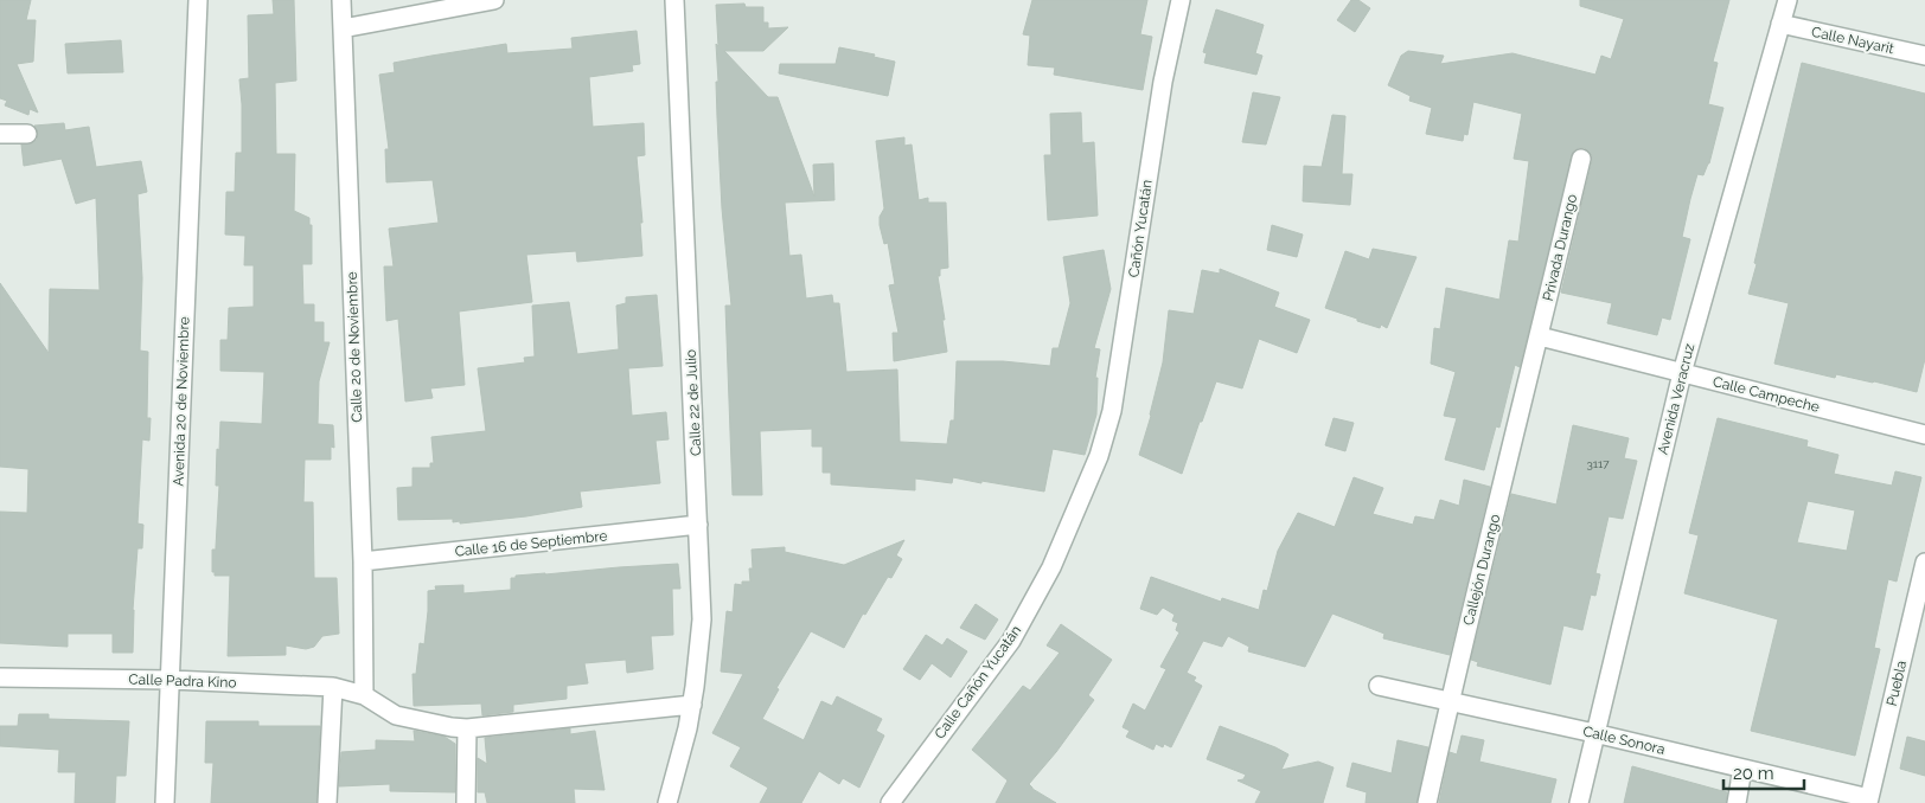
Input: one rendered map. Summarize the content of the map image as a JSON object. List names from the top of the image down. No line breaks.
{"streets":{"street":["Calle Nayarit","Cañón Yucatán","Privada Durango","Calle 20 de Noviembre","Calle Campeche","Avenida Veracruz","Avenida 20 de Noviembre","Calle 22 de Julio","Calle 16 de Septiembre","Callejón Durango","Calle Padra Kino","Calle Cañón Yucatán","Puebla","Calle Sonora"]},"crossings":[["Calle Nayarit","Avenida Veracruz"],["Cañón Yucatán","Calle Cañón Yucatán"],["Privada Durango","Calle Campeche"],["Privada Durango","Callejón Durango"],["Calle 20 de Noviembre","Calle 16 de Septiembre"],["Calle 20 de Noviembre","Calle Padra Kino"],["Calle Campeche","Avenida Veracruz"],["Calle Campeche","Callejón Durango"],["Avenida Veracruz","Calle Sonora"],["Avenida 20 de Noviembre","Calle Padra Kino"],["Calle 22 de Julio","Calle 16 de Septiembre"],["Calle 22 de Julio","Calle Padra Kino"],["Callejón Durango","Calle Sonora"],["Puebla","Calle Sonora"]],"house_numbers":["3117"],"scale_bar":"20 m"}
